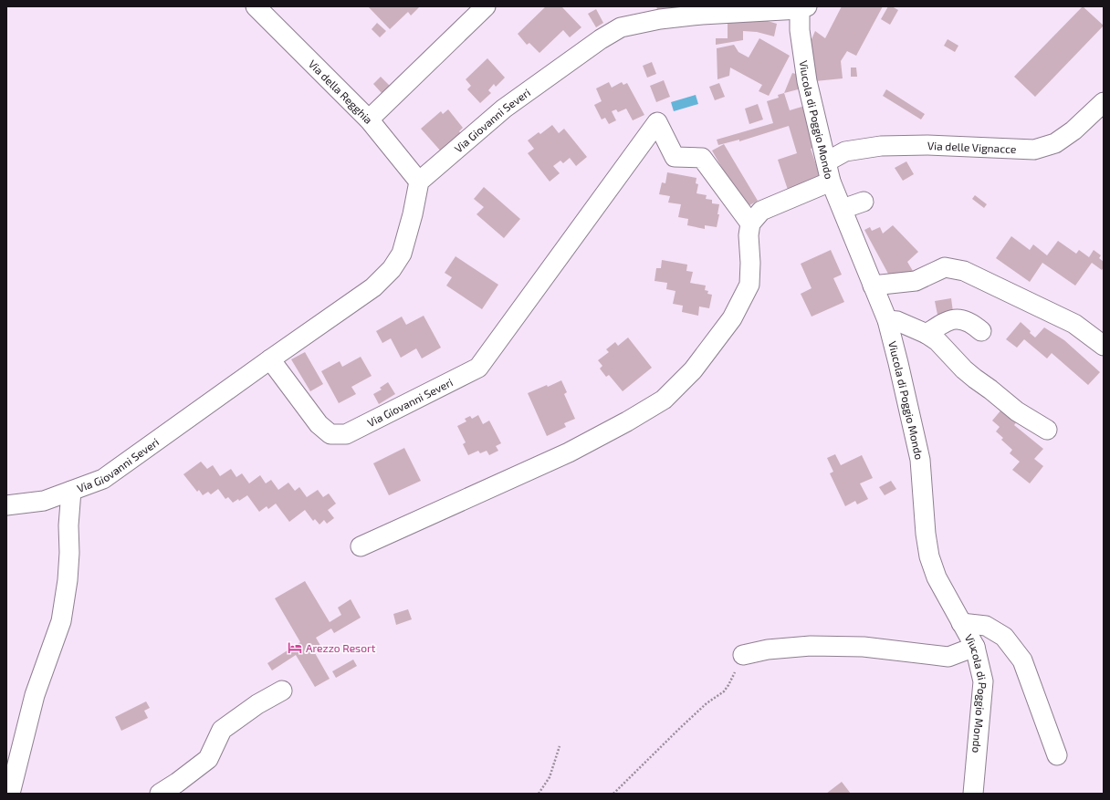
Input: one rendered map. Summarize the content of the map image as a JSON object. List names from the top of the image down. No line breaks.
{"streets":{"street":["Via della Regghia","Viucola di Poggio Mondo","Via Giovanni Severi","Via delle Vignacce"]},"crossings":[["Via della Regghia","Via Giovanni Severi"],["Viucola di Poggio Mondo","Via Giovanni Severi"],["Viucola di Poggio Mondo","Via delle Vignacce"]],"places":{"hotel":["Arezzo Resort"]}}
